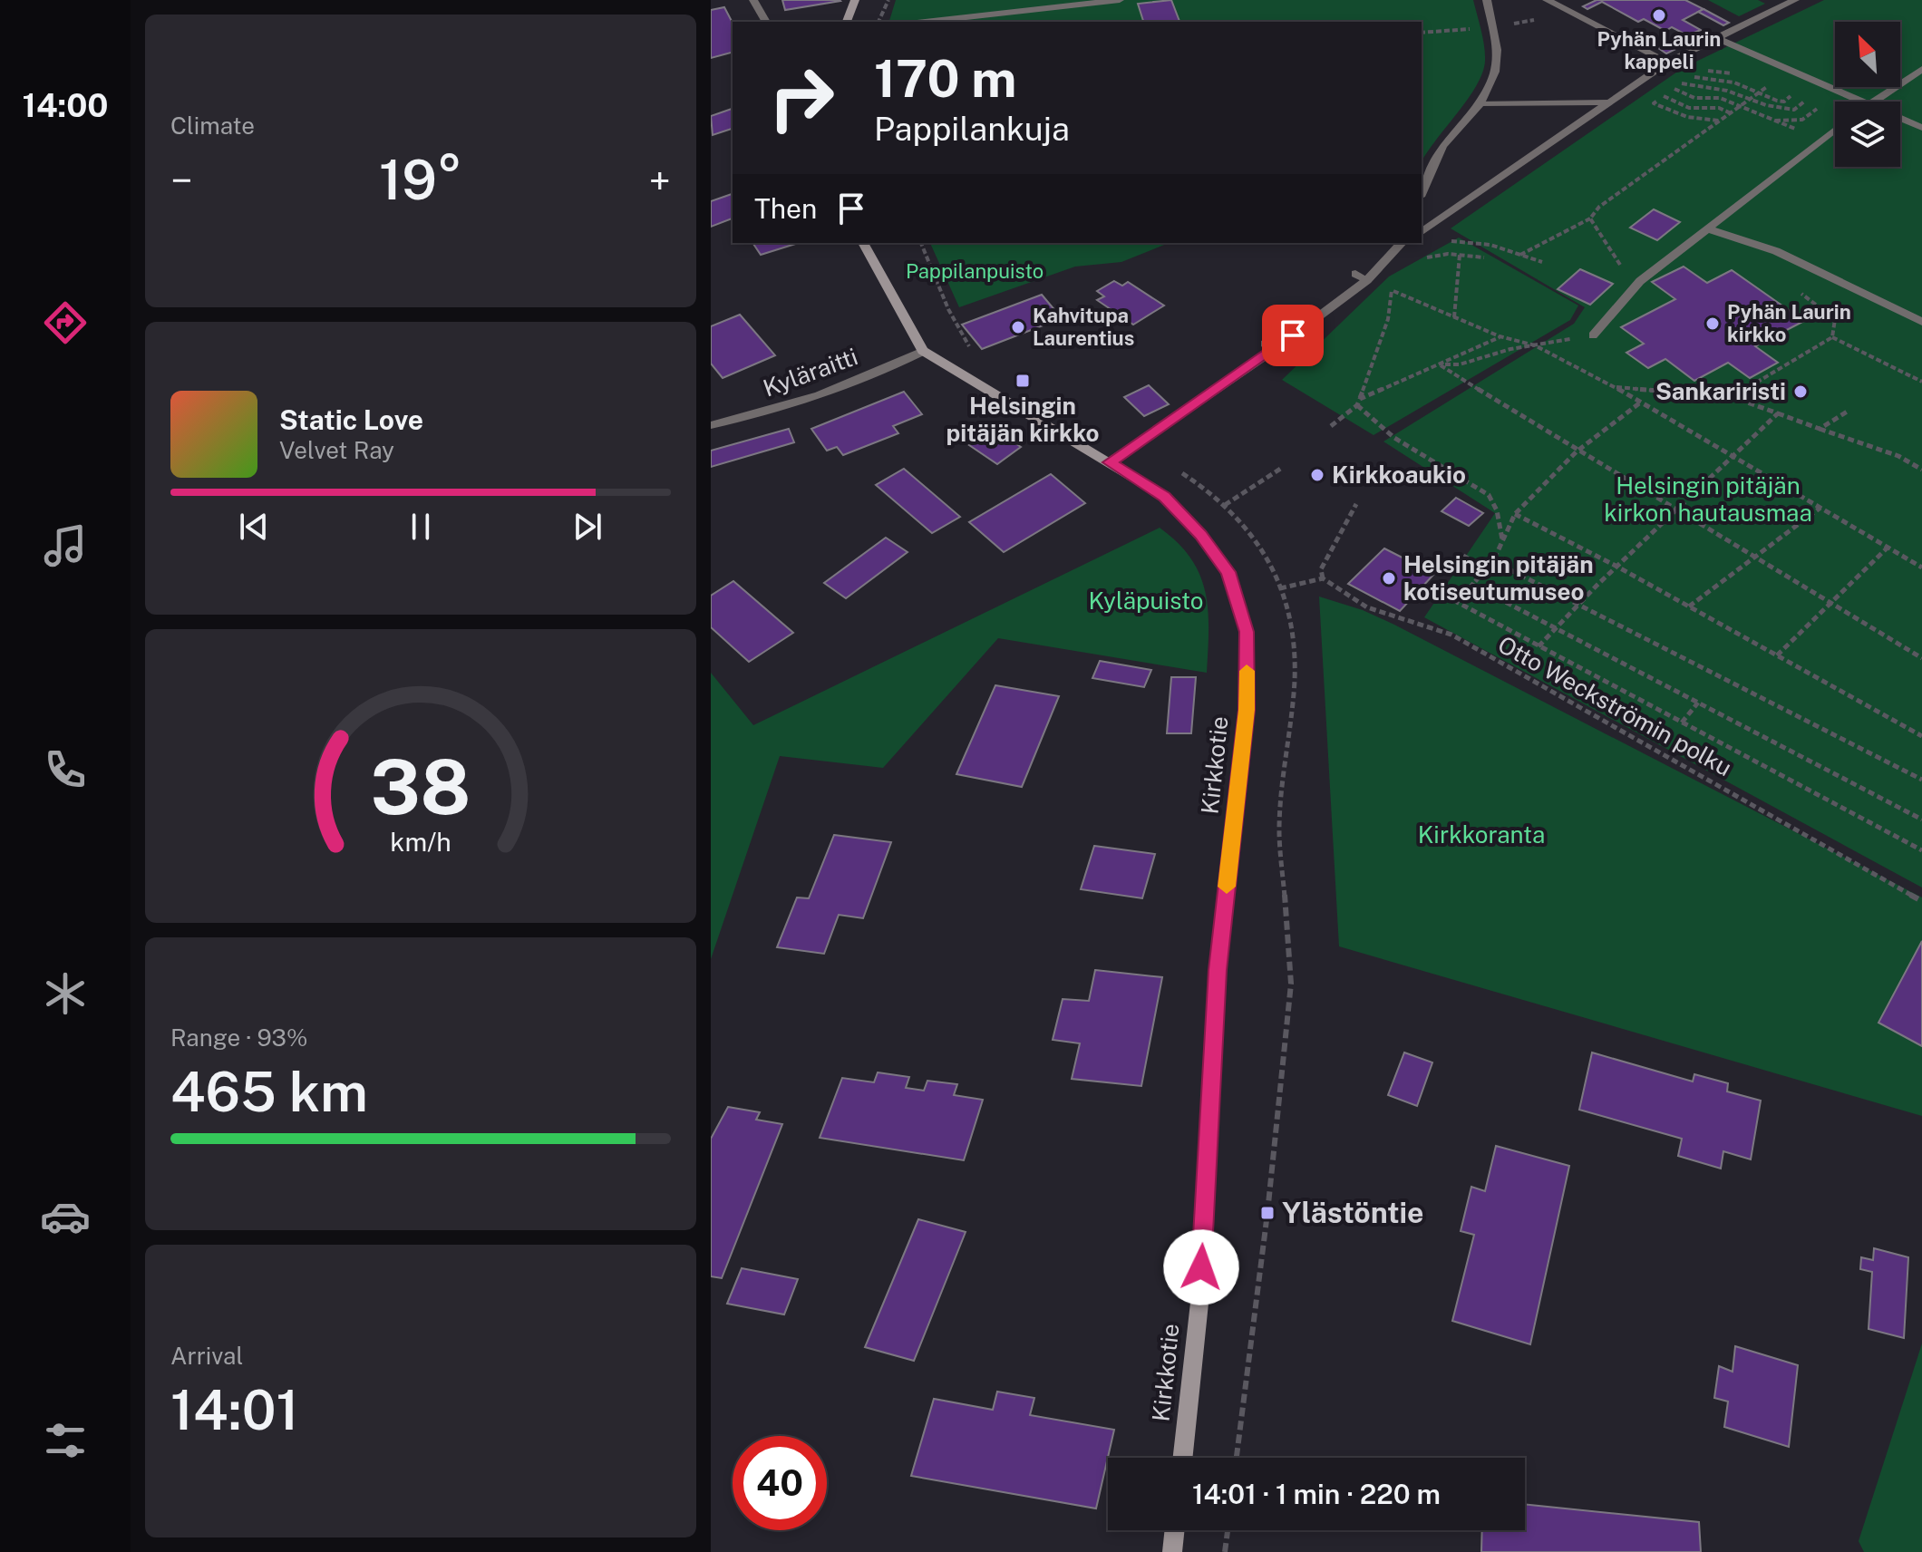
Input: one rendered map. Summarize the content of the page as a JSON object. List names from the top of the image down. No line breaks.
{"streets":{"street":["Kyläraitti","Kirkkotie"],"path":["Otto Weckströmin polku"]},"crossings":[["Kyläraitti","Kirkkotie"]],"parks":["Pappilanpuisto","Helsingin pitäjän kirkon hautausmaa","Kyläpuisto","Kirkkoranta"],"places":{"other":["Pyhän Laurin kappeli","Pyhän Laurin kirkko","Kahvitupa Laurentius","Sankariristi","Kirkkoaukio","Helsingin pitäjän kotiseutumuseo"],"transit":["Helsingin pitäjän kirkko","Ylästöntie"]},"north":"top left","page":{"tabs":"14:00","tile":["Climate",["Range · 93%","465 km"],["Arrival","14:01"]],"turn":["170 m","Pappilankuja"],"heat":["−","19°","+"],"then":"Then","song":["Static Love","Velvet Ray"],"limit":"40","trip":"14:01 · 1 min · 220 m","gauge":["38","km/h"]}}
